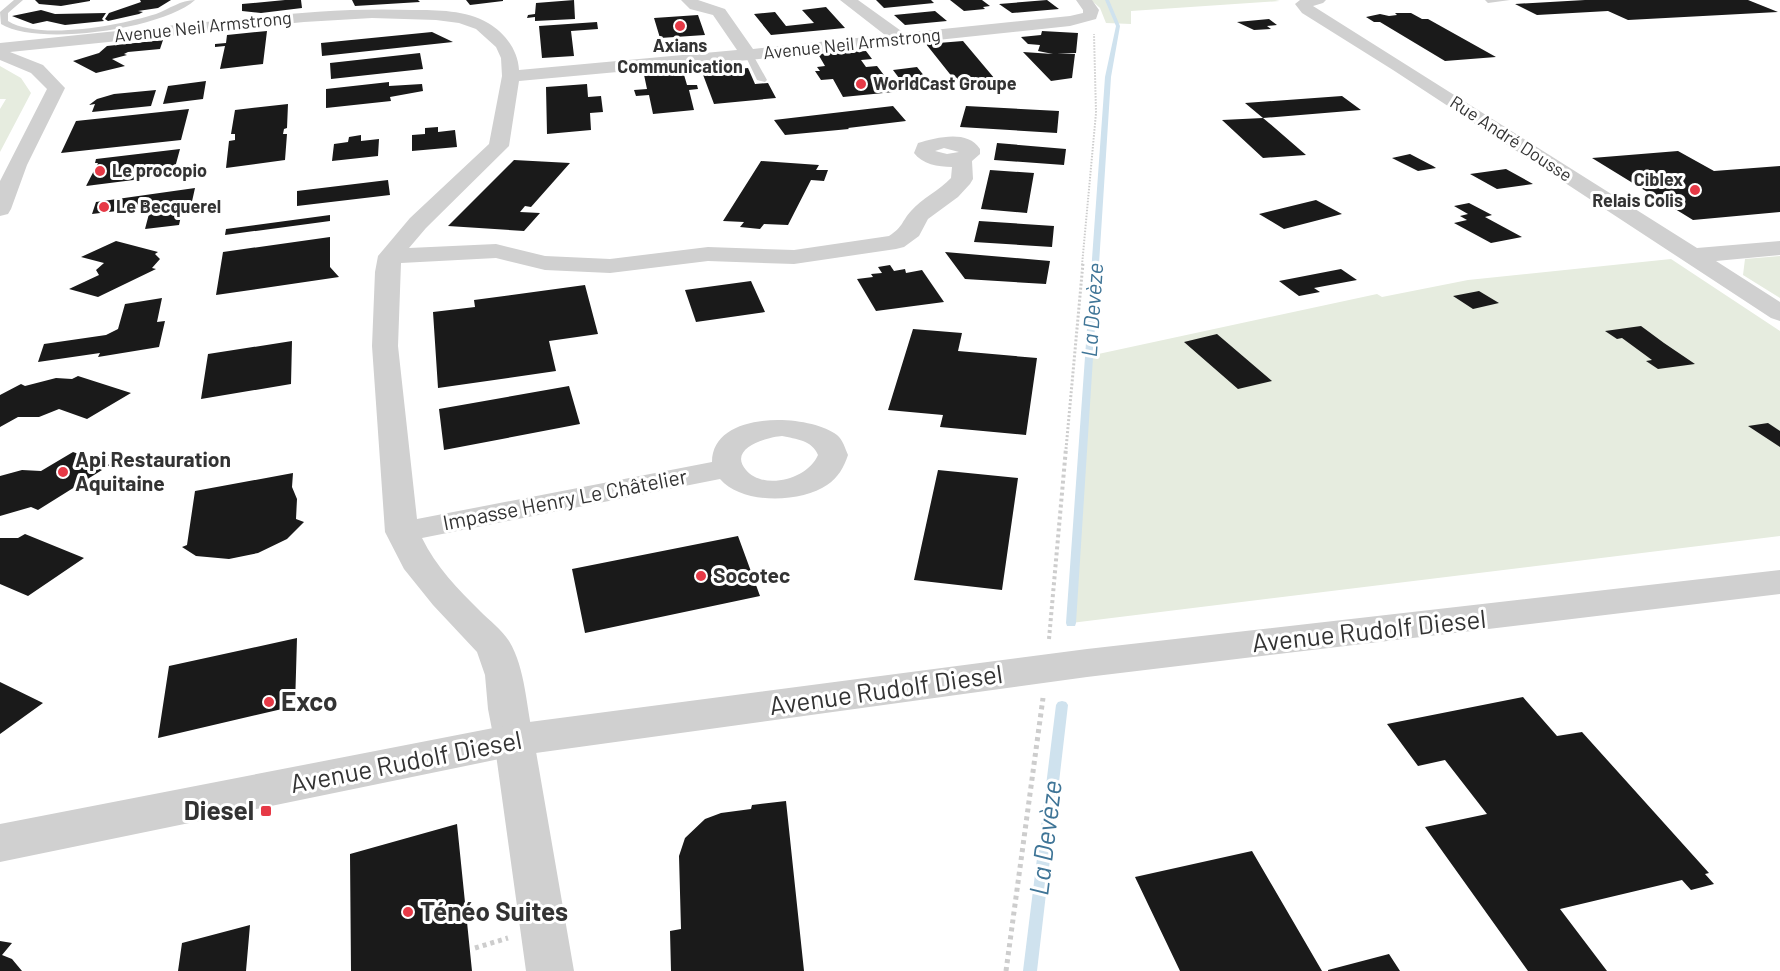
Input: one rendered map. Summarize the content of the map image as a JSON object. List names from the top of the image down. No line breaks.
{"streets":{"street":["Avenue Neil Armstrong","Rue André Dousse","Impasse Henry Le Châtelier","Avenue Rudolf Diesel"]},"water":["La Devèze"],"places":{"other":["Axians Communication","WorldCast Groupe","Le procopio","Ciblex Relais Colis","Le Becquerel","Api Restauration Aquitaine","Socotec","Exco","Ténéo Suites"],"transit":["Diesel"]}}
